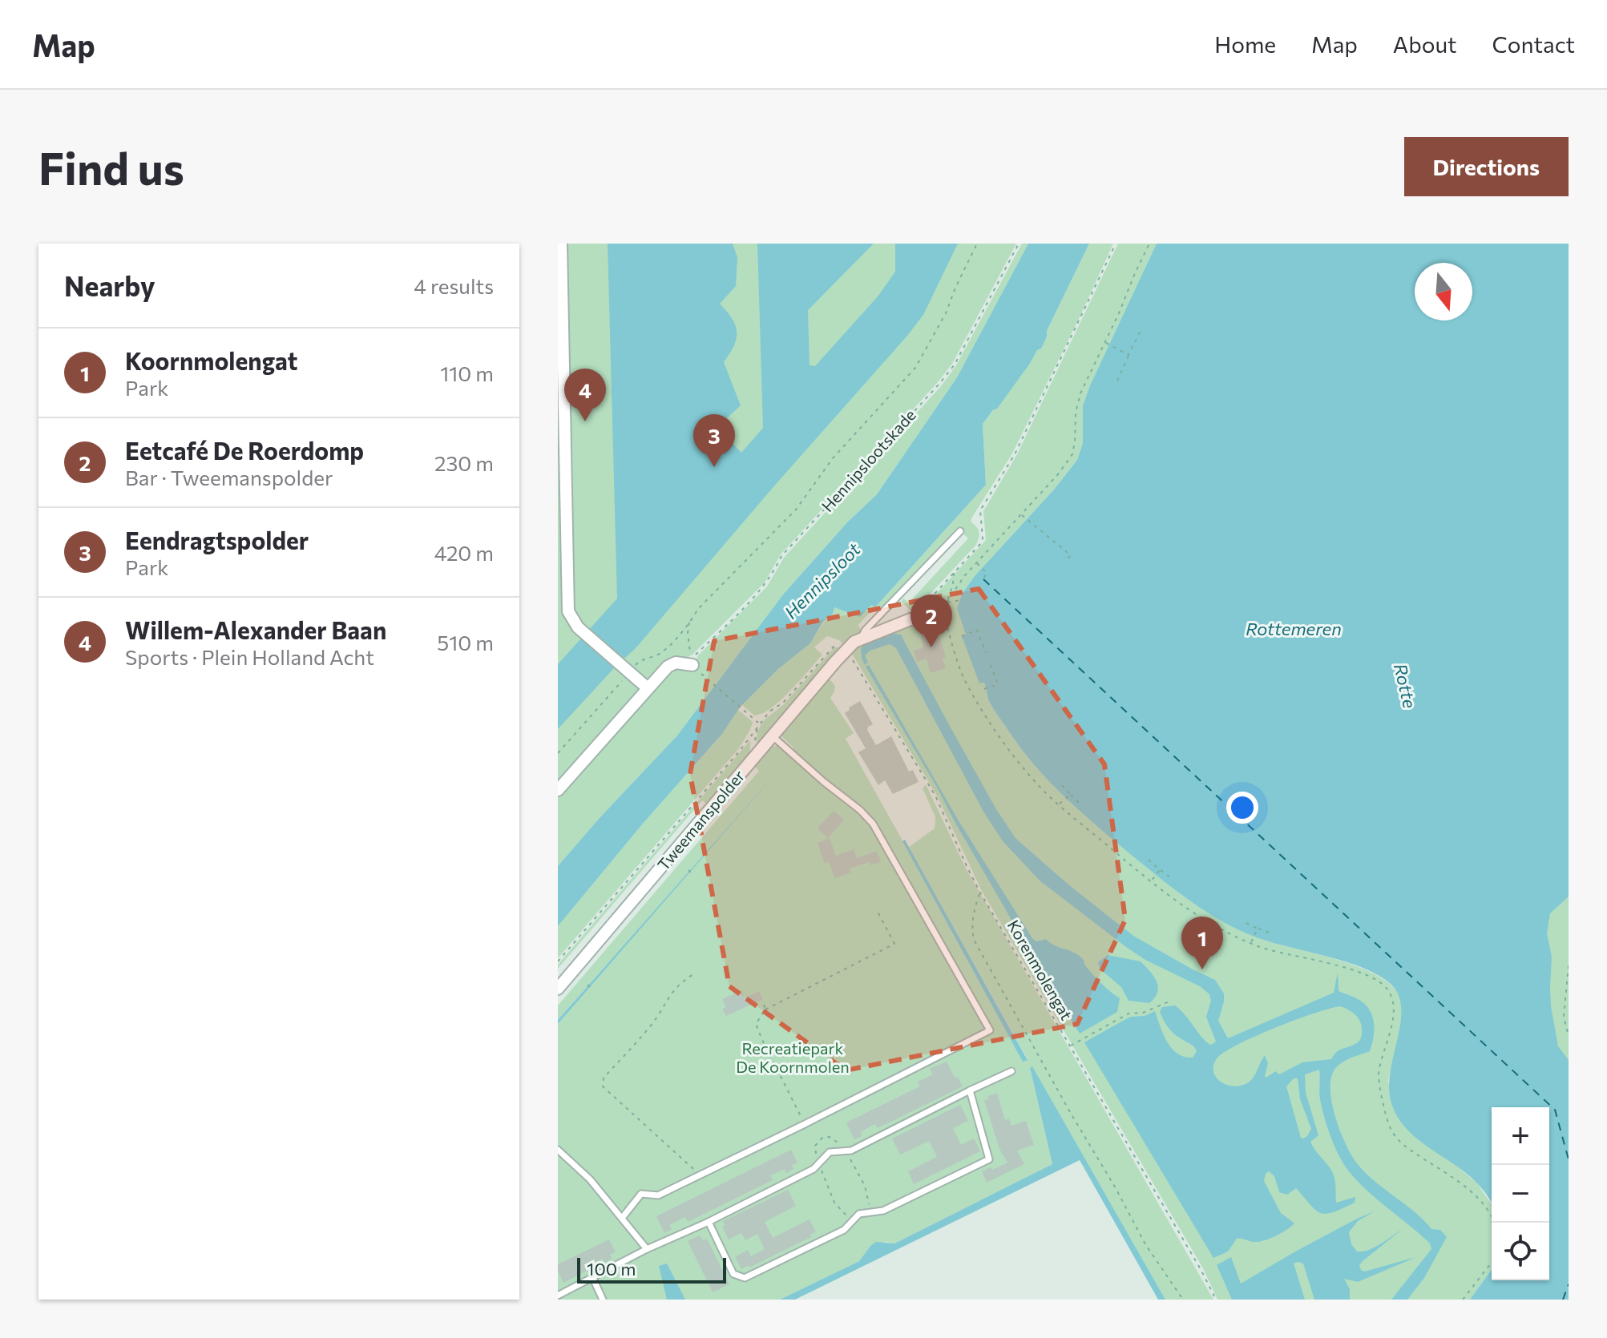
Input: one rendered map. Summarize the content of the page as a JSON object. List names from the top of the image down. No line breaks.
{"streets":{"street":["Tweemanspolder"],"path":["Hennipslootskade","Korenmolengat"]},"crossings":[["Tweemanspolder","Korenmolengat"]],"water":["Hennipsloot","Rottemeren","Rotte"],"parks":["Recreatiepark De Koornmolen"],"scale_bar":"100 m","north":"bottom","page":{"header":"Map","nav":["Home","Map","About","Contact"],"buttons":"Directions","title":"Find us","heading":["Nearby","4 results"],"list":[{"mark":"1","name":"Koornmolengat","note":"Park","value":"110 m"},{"mark":"2","name":"Eetcafé De Roerdomp","note":"Bar · Tweemanspolder","value":"230 m"},{"mark":"3","name":"Eendragtspolder","note":"Park","value":"420 m"},{"mark":"4","name":"Willem-Alexander Baan","note":"Sports · Plein Holland Acht","value":"510 m"}],"pins":["4","3","2","1"],"map_buttons":["+","−"],"scale":"100 m"}}
